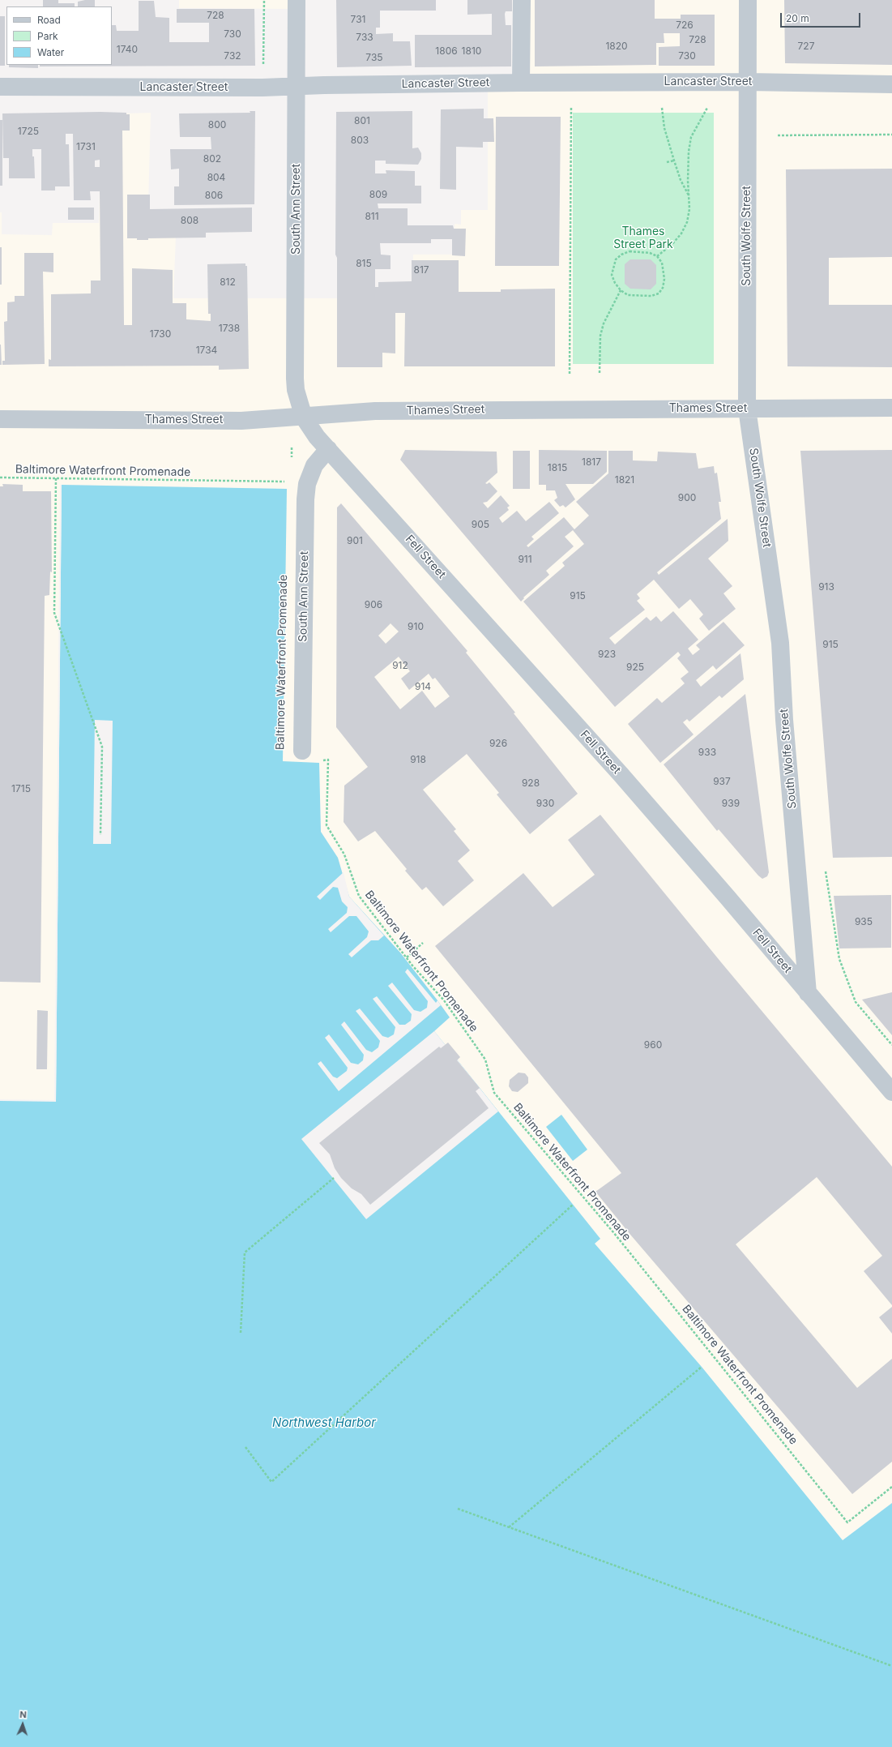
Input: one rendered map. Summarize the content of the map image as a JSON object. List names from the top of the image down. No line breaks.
{"streets":{"street":["Lancaster Street","South Ann Street","South Wolfe Street","Thames Street","Fell Street"],"path":["Baltimore Waterfront Promenade"]},"crossings":[["Lancaster Street","South Ann Street"],["Lancaster Street","South Wolfe Street"],["South Ann Street","Thames Street"],["South Ann Street","Fell Street"],["South Wolfe Street","Thames Street"],["South Wolfe Street","Fell Street"],["Thames Street","Fell Street"]],"water":["Northwest Harbor"],"parks":["Thames Street Park"],"house_numbers":["728","731","726","730","733","728","1820","727","1740","1806","1810","732","730","735","801","800","1725","803","1731","802","804","809","806","811","808","815","817","812","1738","1730","1734","1817","1815","1821","900","905","901","911","913","915","906","910","915","923","912","925","914","926","933","918","937","928","1715","930","939","935","960"],"legend":["Road","Park","Water"],"scale_bar":"20 m","north":"top"}
